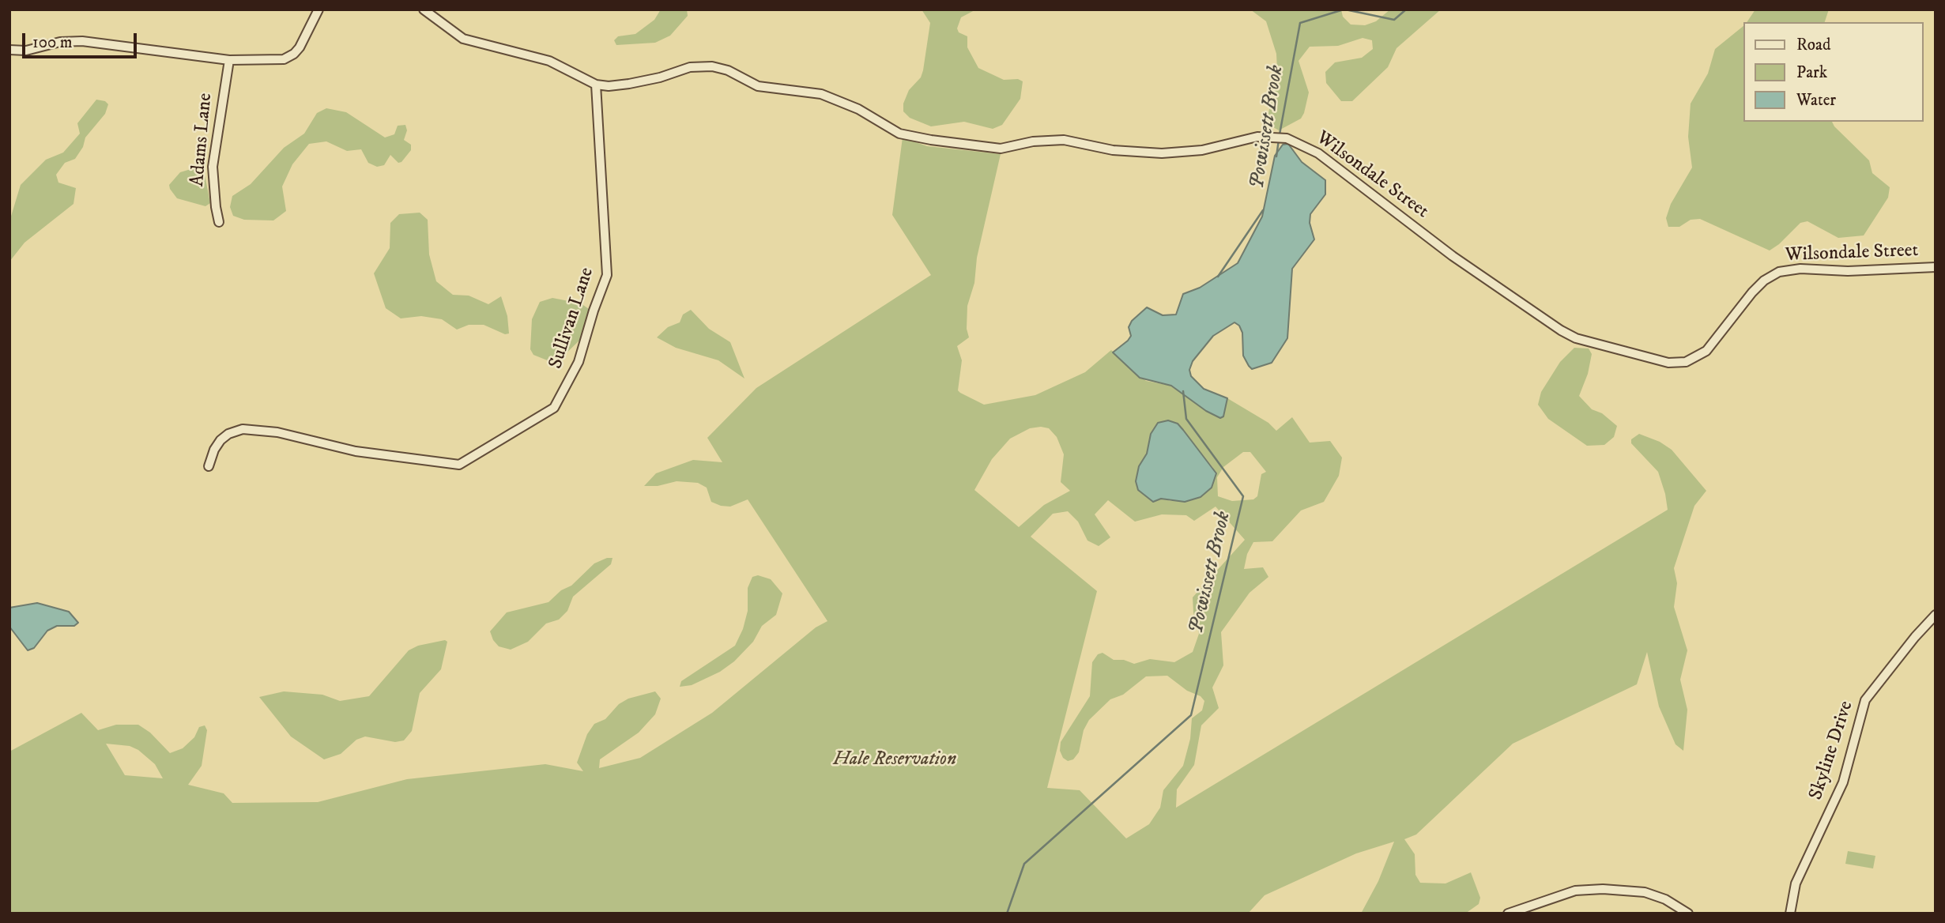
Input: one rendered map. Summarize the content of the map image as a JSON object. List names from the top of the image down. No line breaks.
{"streets":{"street":["Adams Lane","Wilsondale Street","Sullivan Lane","Skyline Drive"]},"crossings":[["Wilsondale Street","Sullivan Lane"]],"water":["Powissett Brook"],"parks":["Hale Reservation"],"legend":["Road","Park","Water"],"scale_bar":"100 m"}
